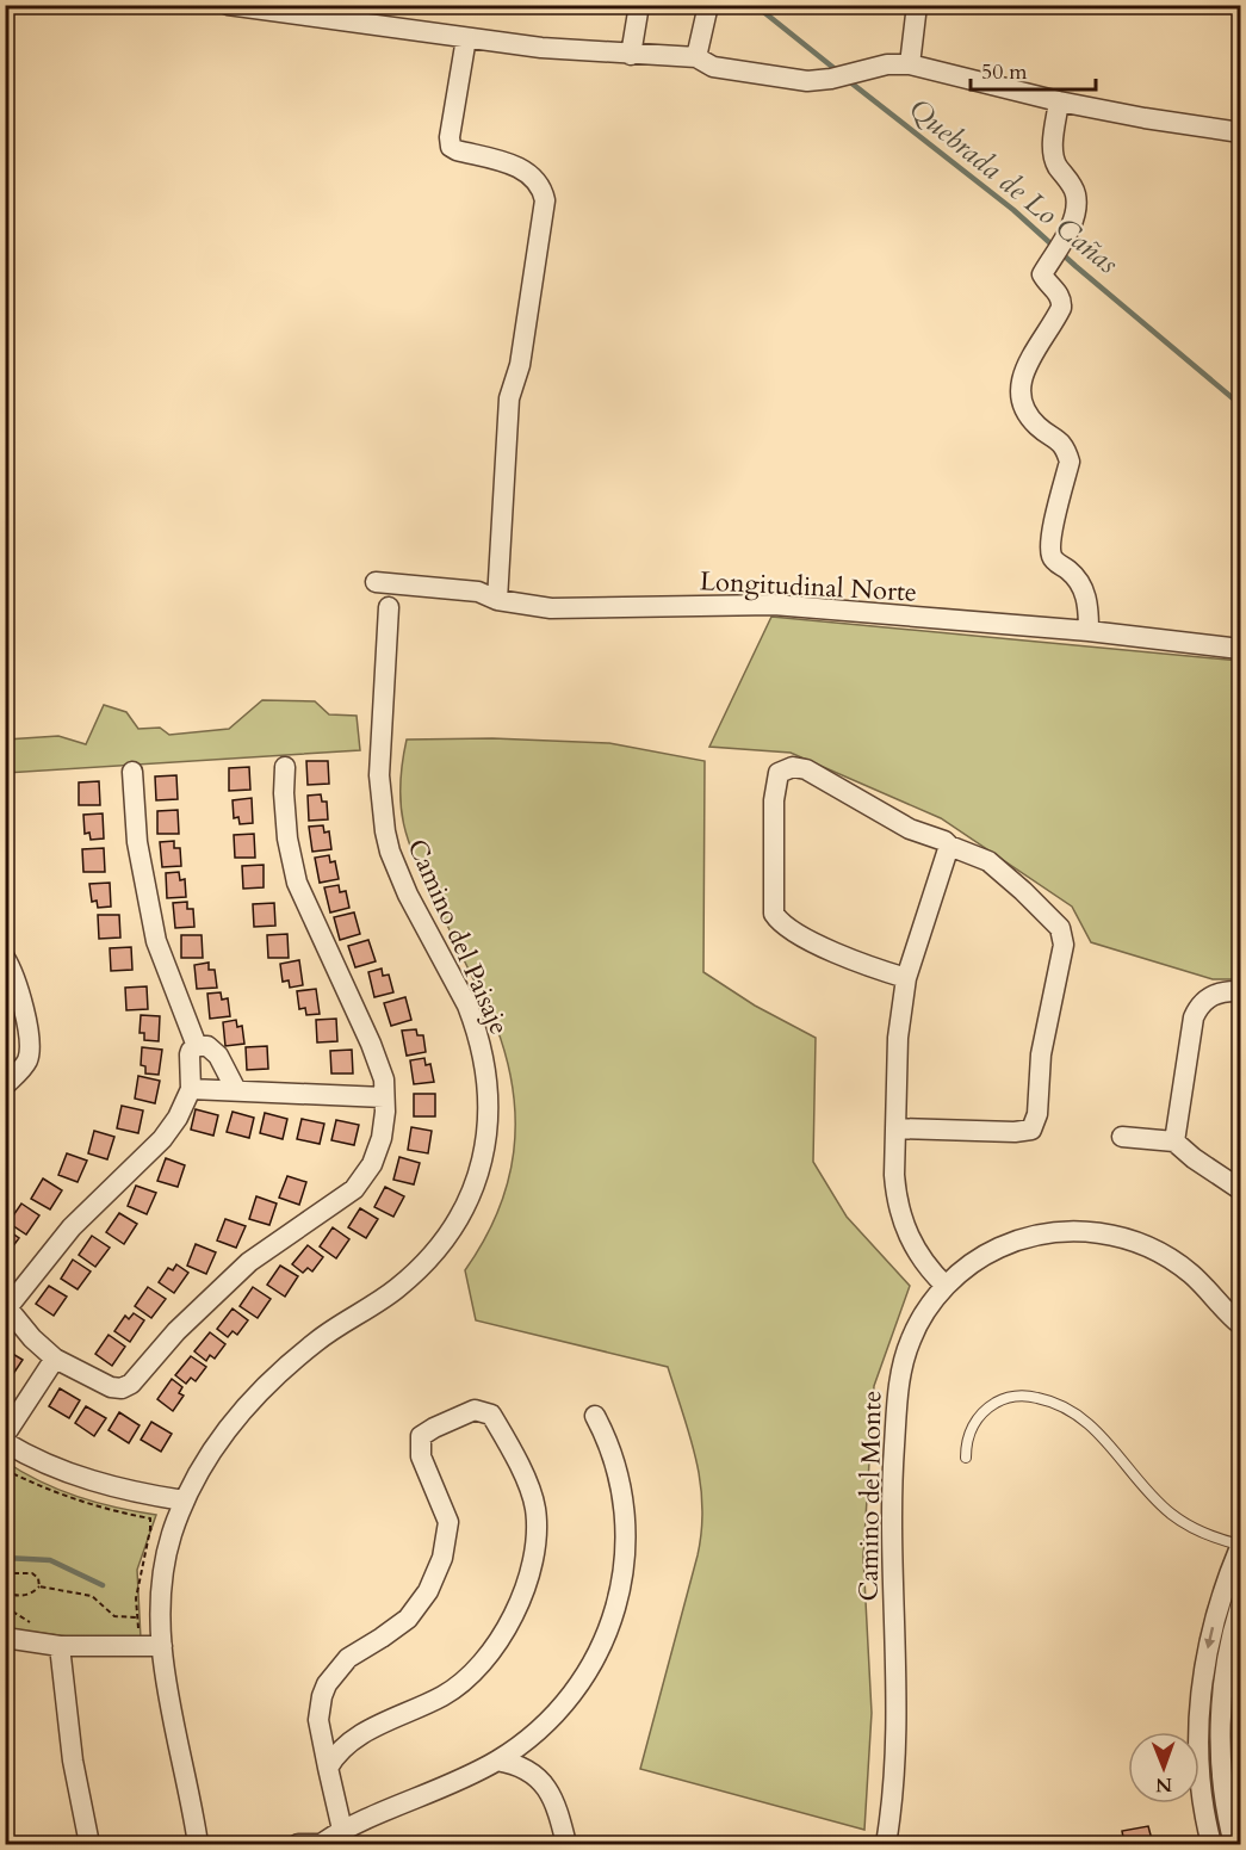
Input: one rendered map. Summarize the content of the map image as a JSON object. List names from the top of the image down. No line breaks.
{"streets":{"street":["Longitudinal Norte","Camino del Paisaje","Camino del Monte"]},"water":["Quebrada de Lo Cañas"],"scale_bar":"50 m","north":"bottom"}
